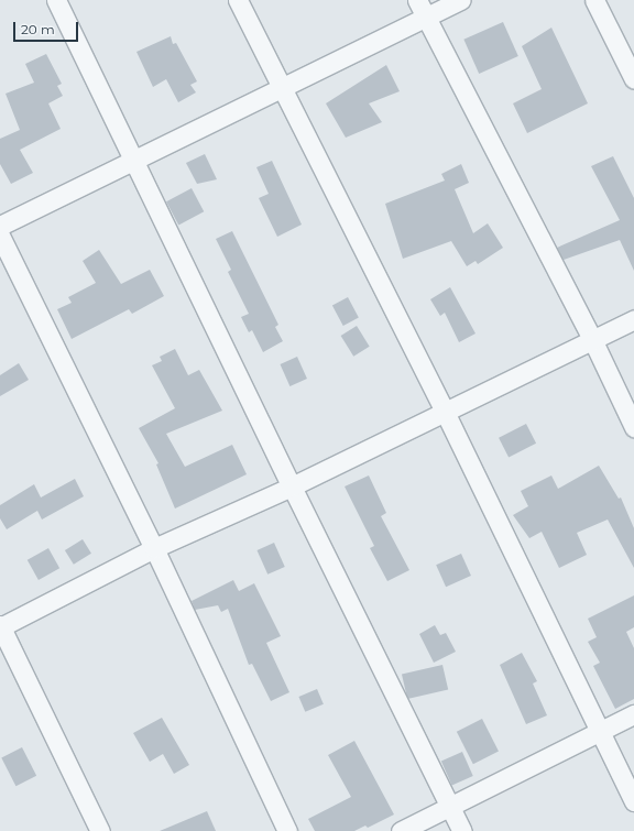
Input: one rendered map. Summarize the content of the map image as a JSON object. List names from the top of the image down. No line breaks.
{"scale_bar":"20 m"}
